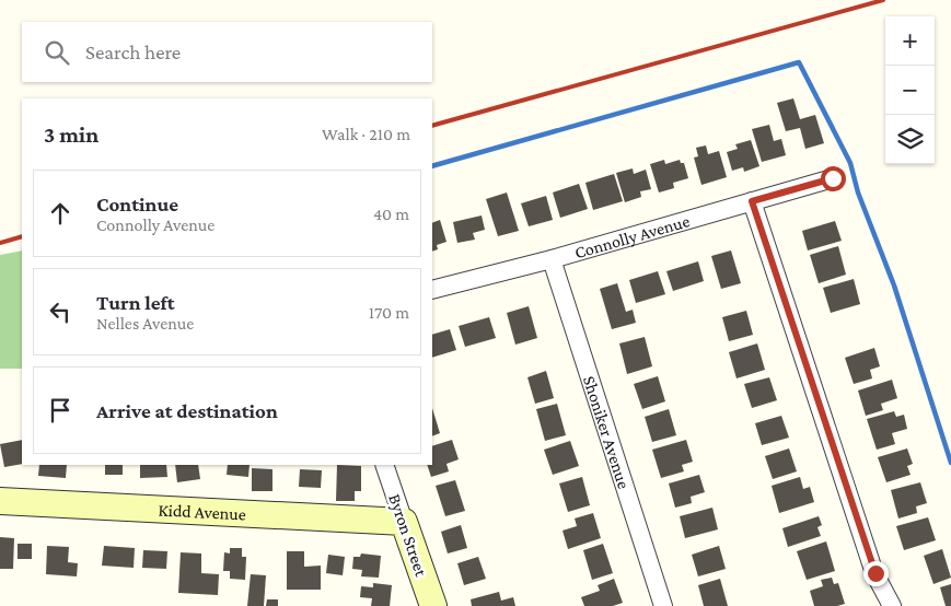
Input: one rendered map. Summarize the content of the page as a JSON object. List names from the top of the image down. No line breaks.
{"streets":{"street":["Connolly Avenue","Shoniker Avenue","Kidd Avenue","Byron Street"]},"crossings":[["Connolly Avenue","Shoniker Avenue"],["Kidd Avenue","Byron Street"]],"page":{"map_buttons":["+","−"],"search":"Search here","heading":["3 min","Walk · 210 m"],"list":[["Continue","Connolly Avenue","40 m"],["Turn left","Nelles Avenue","170 m"],"Arrive at destination"]}}
